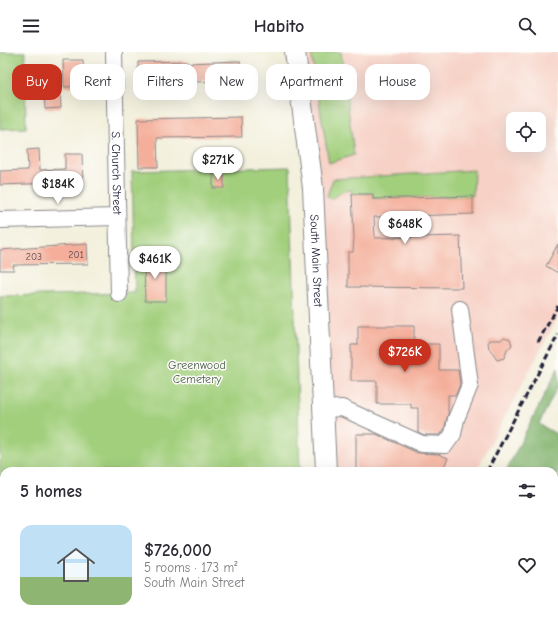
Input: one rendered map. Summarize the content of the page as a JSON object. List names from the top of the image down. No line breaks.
{"streets":{"main road":["South Main Street"],"street":["S. Church Street"]},"parks":["Greenwood Cemetery"],"house_numbers":["201","203"],"page":{"header":"Habito","chip":["Buy","Rent","Filters","New","Apartment","House"],"price":["$271K","$184K","$648K","$461K","$726K"],"heading":"5 homes","list":[{"name":"$726,000","note":"5 rooms · 173 m² · South Main Street"}]}}
